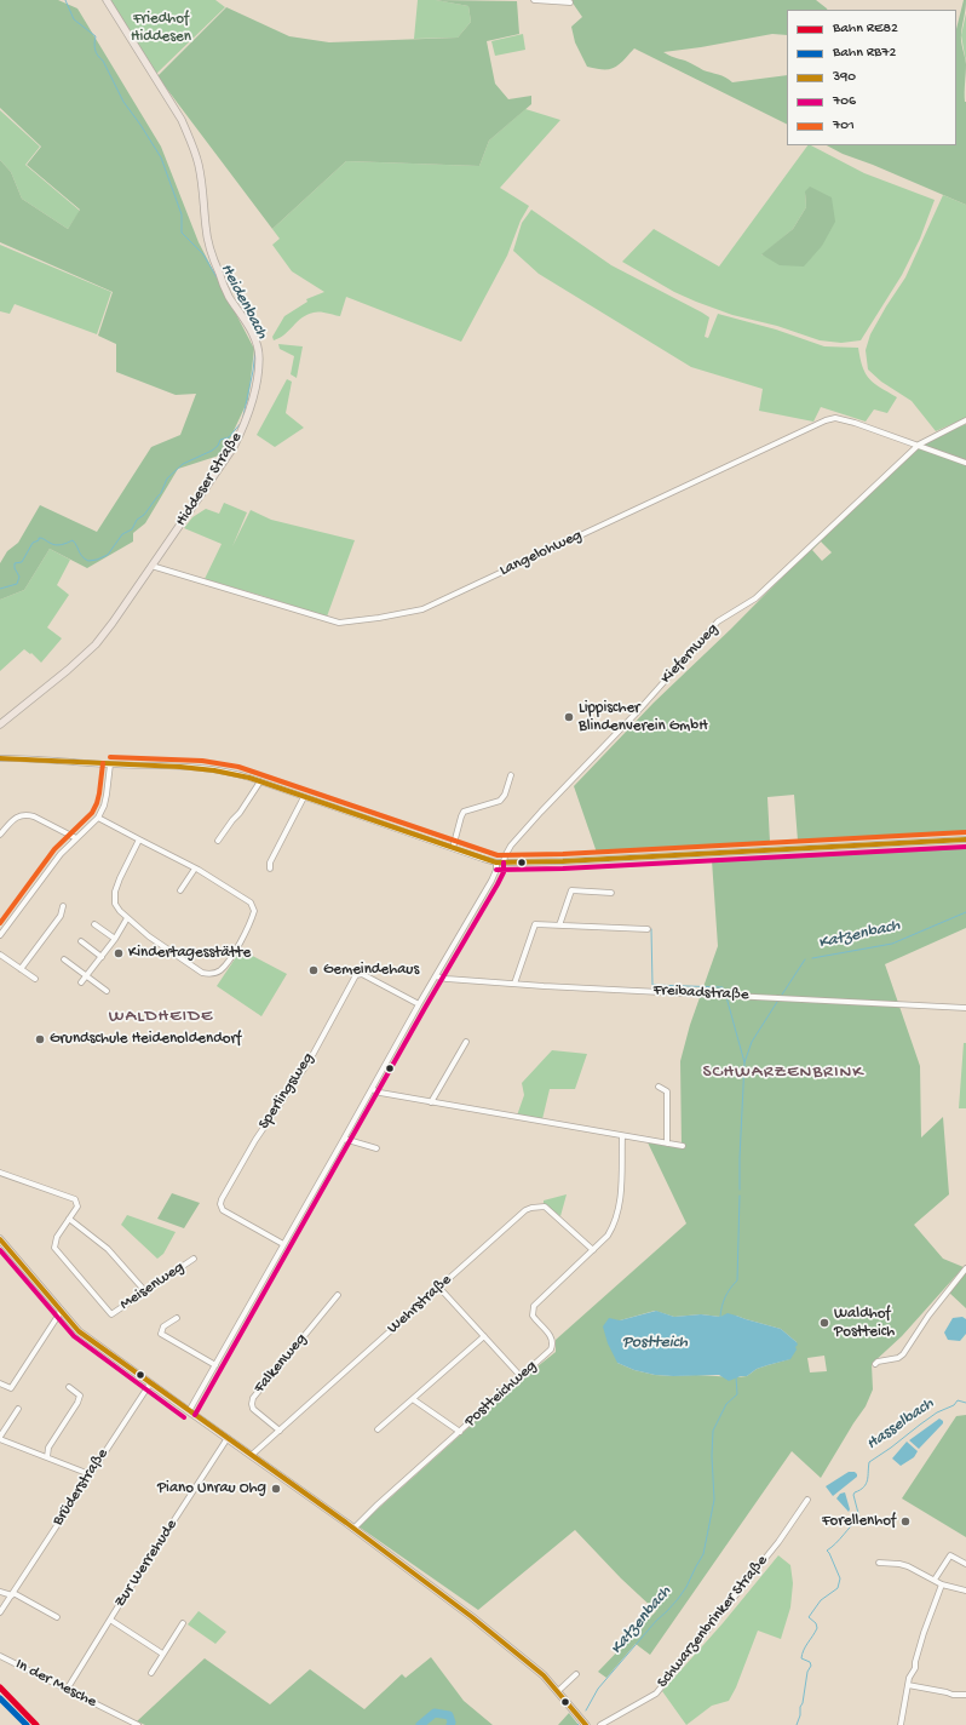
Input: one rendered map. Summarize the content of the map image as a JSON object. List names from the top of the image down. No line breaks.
{"streets":{"main road":["Hiddeser Straße"],"street":["Langelohweg","Kiefernweg","Freibadstraße","Sperlingsweg","Meisenweg","Wehrstraße","Falkenweg","Postteichweg","Brüderstraße","Zur Werrehude","Schwarzenbrinker Straße","In der Mesche"]},"crossings":[["Hiddeser Straße","Langelohweg"],["Langelohweg","Kiefernweg"],["Wehrstraße","Falkenweg"],["Wehrstraße","Postteichweg"],["Zur Werrehude","In der Mesche"]],"districts":["WALDHEIDE","SCHWARZENBRINK"],"water":["Heidenbach","Katzenbach","Postteich","Hasselbach"],"parks":["Friedhof Hiddesen"],"places":["Lippischer Blindenverein GmbH","Kindertagesstätte","Gemeindehaus","Grundschule Heidenoldendorf","Waldhof Postteich","Piano Unrau Ohg","Forellenhof"],"lines":["transit line 701","transit line 390","transit line 706","rail line RE82","rail line RB72"],"legend":["Bahn RE82","Bahn RB72","390","706","701"]}
